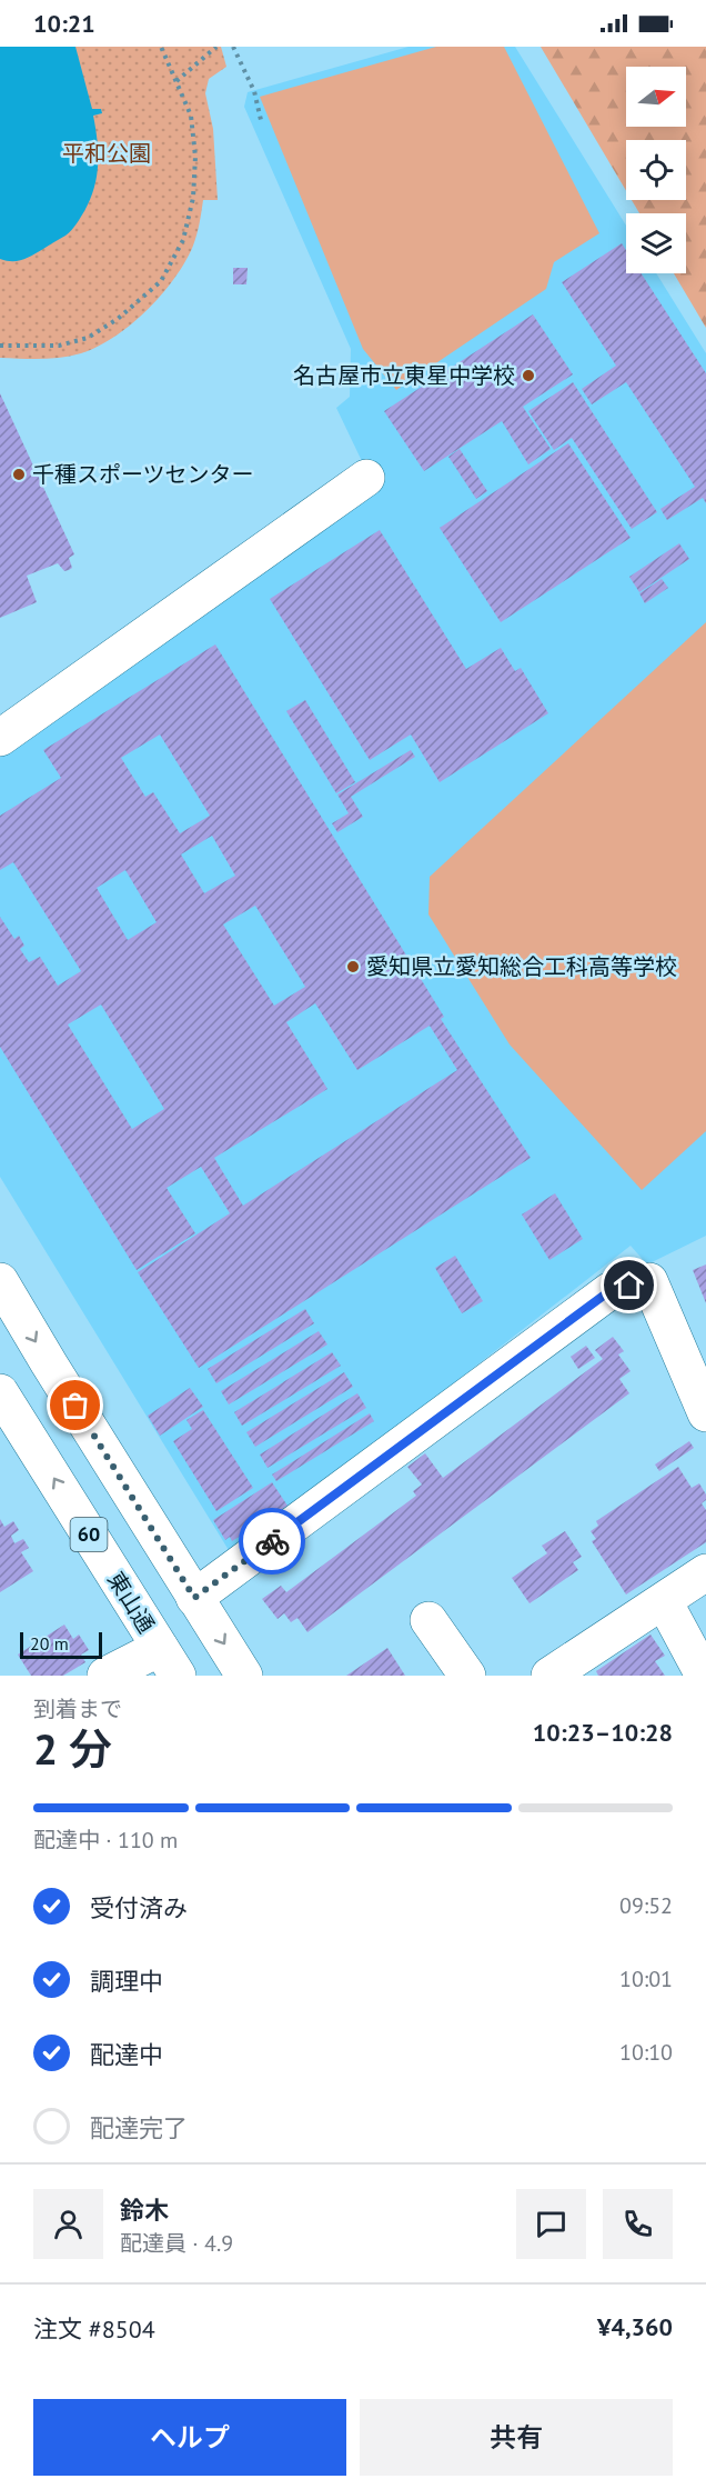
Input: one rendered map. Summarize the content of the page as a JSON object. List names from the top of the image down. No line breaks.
{"streets":{"street":["60","東山通"]},"parks":["平和公園"],"places":["名古屋市立東星中学校","千種スポーツセンター","愛知県立愛知総合工科高等学校"],"scale_bar":"20 m","north":"right","page":{"status":"10:21","scale":"20 m","heading":["2 分","到着まで","10:23–10:28"],"panel":["鈴木","配達員 · 4.9","注文 #8504","¥4,360"],"bar":"配達中 · 110 m","list":[["受付済み","09:52"],["調理中","10:01"],["配達中","10:10"],"配達完了"],"buttons":["ヘルプ","共有"]}}
